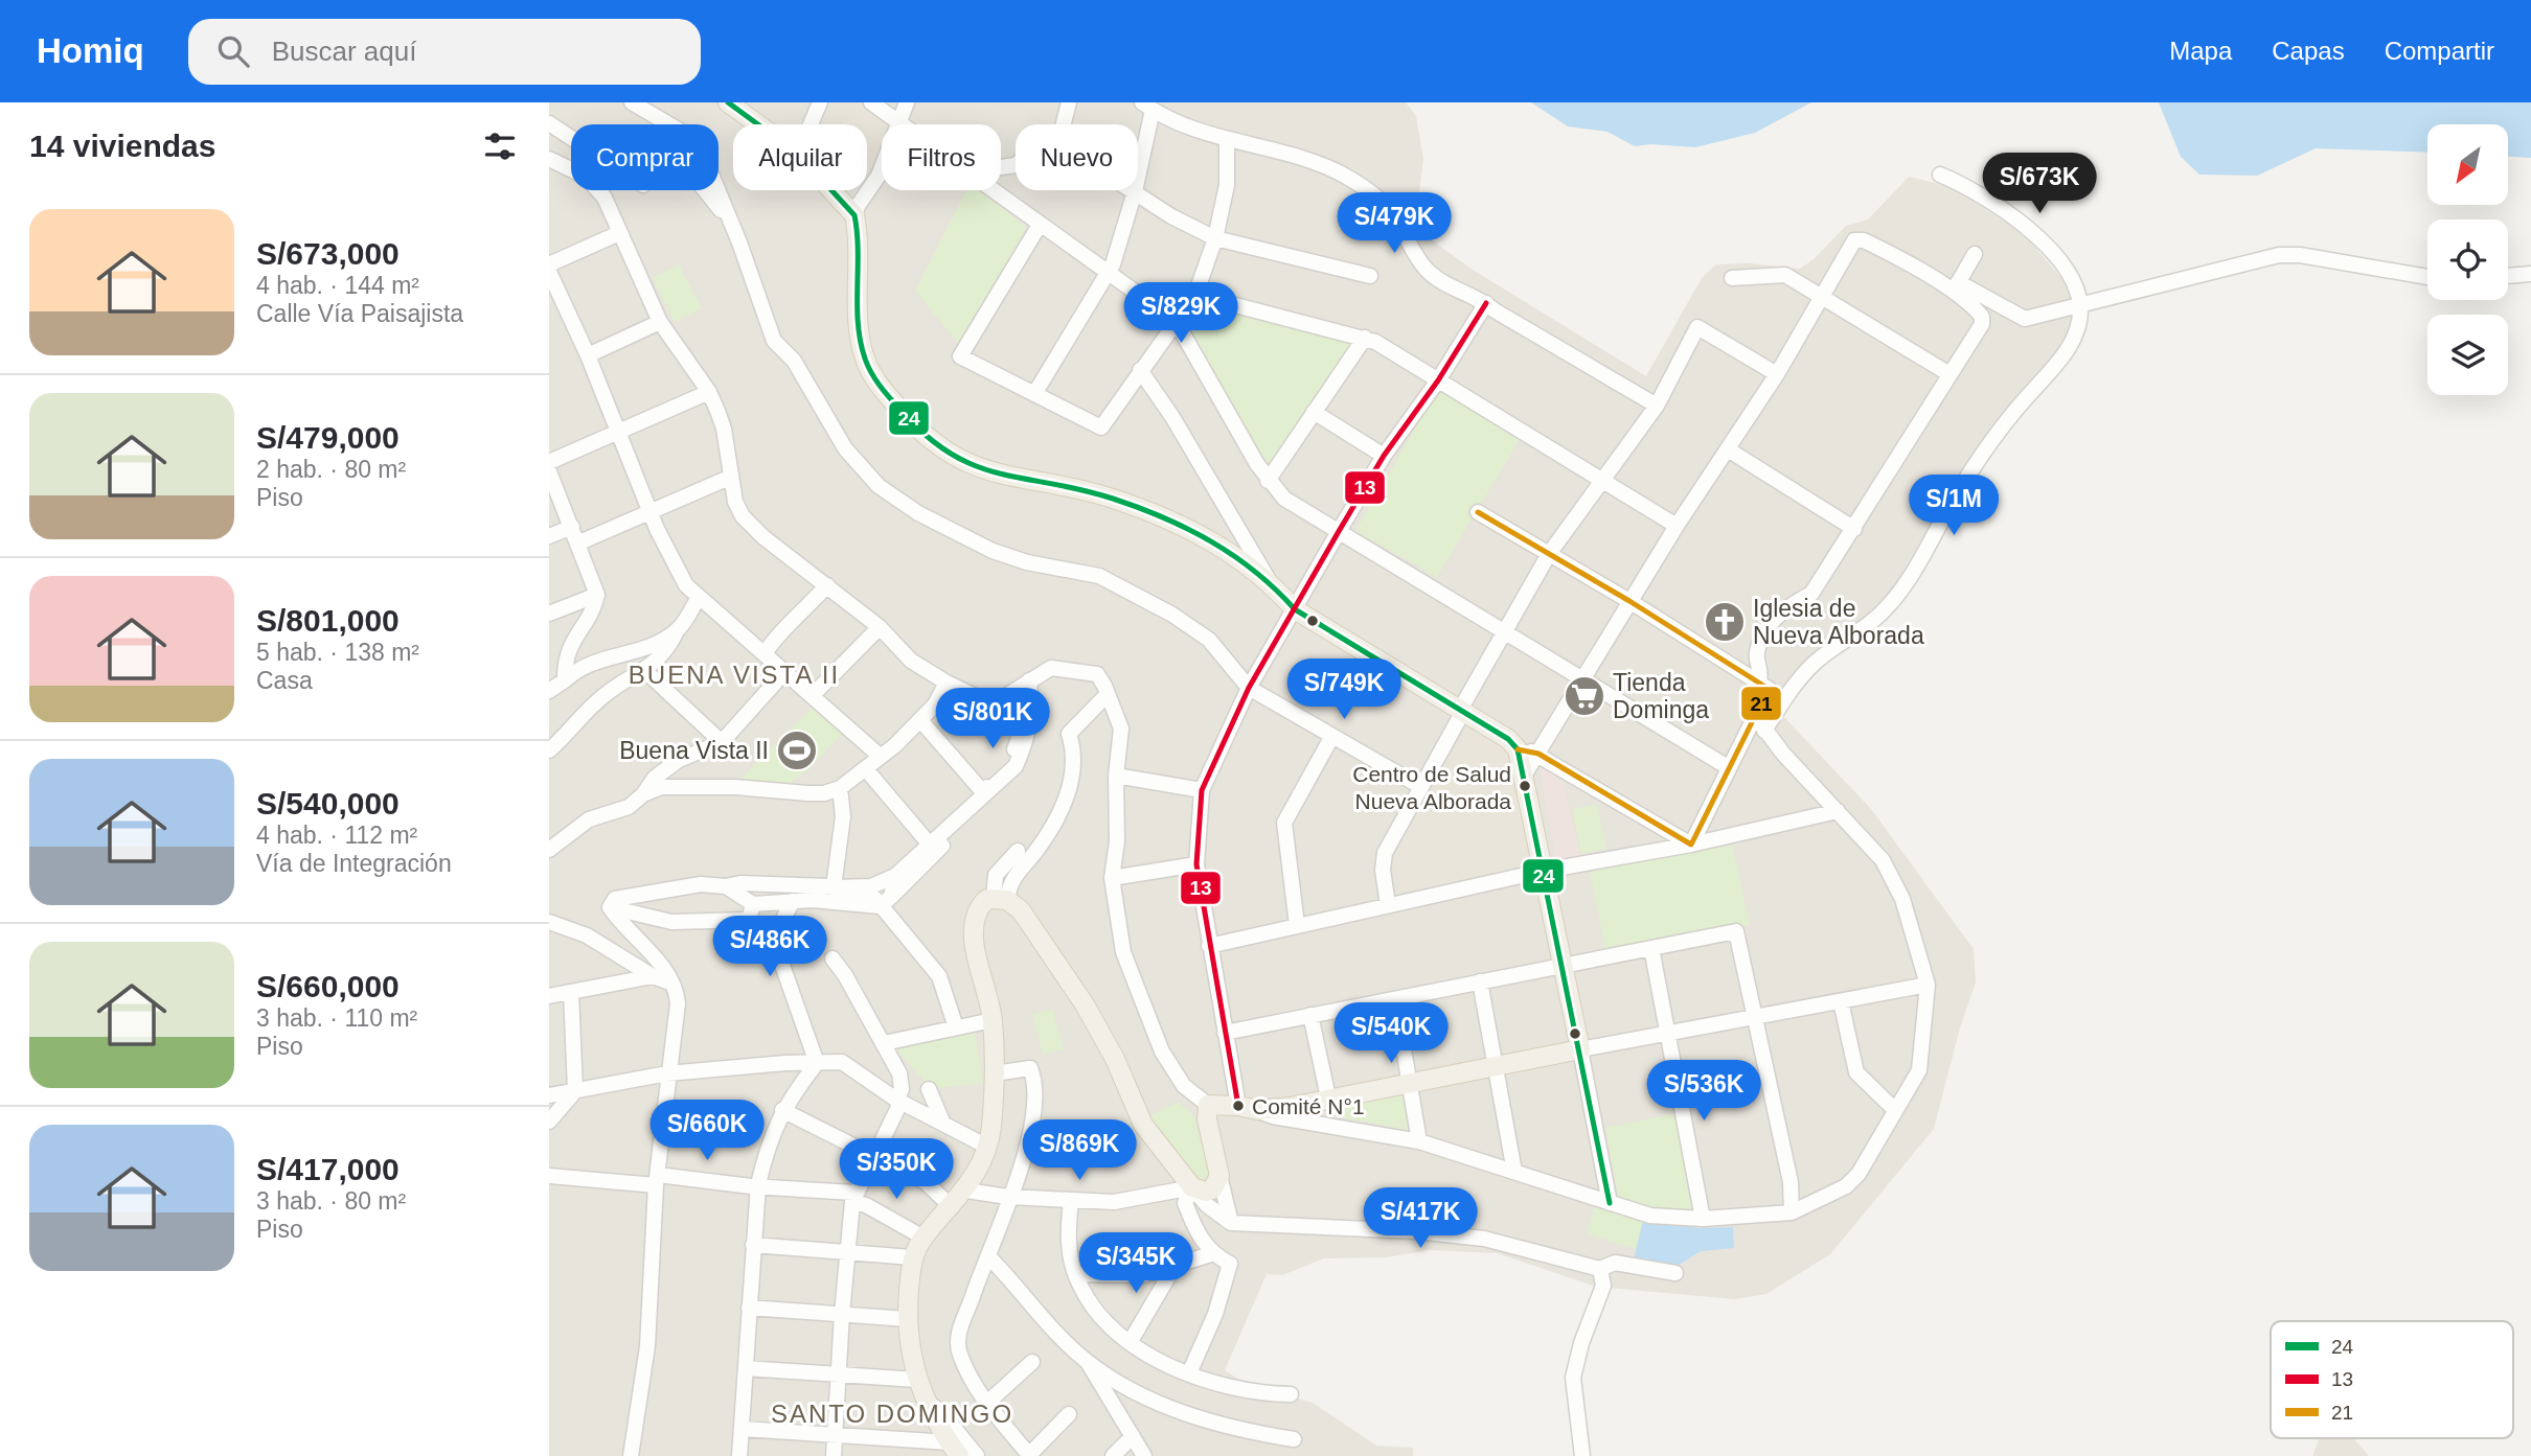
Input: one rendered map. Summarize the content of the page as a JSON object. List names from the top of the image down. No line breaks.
{"districts":["BUENA VISTA II","SANTO DOMINGO"],"places":{"church":["Iglesia de Nueva Alborada"],"supermarket":["Tienda Dominga"],"sports":["Buena Vista II"],"other":["Centro de Salud Nueva Alborada","Comité N°1"]},"lines":["transit line 24","transit line 13","transit line 21"],"legend":["24","13","21"],"north":"bottom left","page":{"header":"Homiq","search":"Buscar aquí","nav":["Mapa","Capas","Compartir"],"heading":"14 viviendas","chip":["Comprar","Alquilar","Filtros","Nuevo"],"price":["S/673K","S/479K","S/829K","S/1M","S/749K","S/801K","S/486K","S/540K","S/536K","S/660K","S/869K","S/350K","S/417K","S/345K"],"list":[{"name":"S/673,000","note":"4 hab. · 144 m² · Calle Vía Paisajista"},{"name":"S/479,000","note":"2 hab. · 80 m² · Piso"},{"name":"S/801,000","note":"5 hab. · 138 m² · Casa"},{"name":"S/540,000","note":"4 hab. · 112 m² · Vía de Integración"},{"name":"S/660,000","note":"3 hab. · 110 m² · Piso"},{"name":"S/417,000","note":"3 hab. · 80 m² · Piso"}]}}
